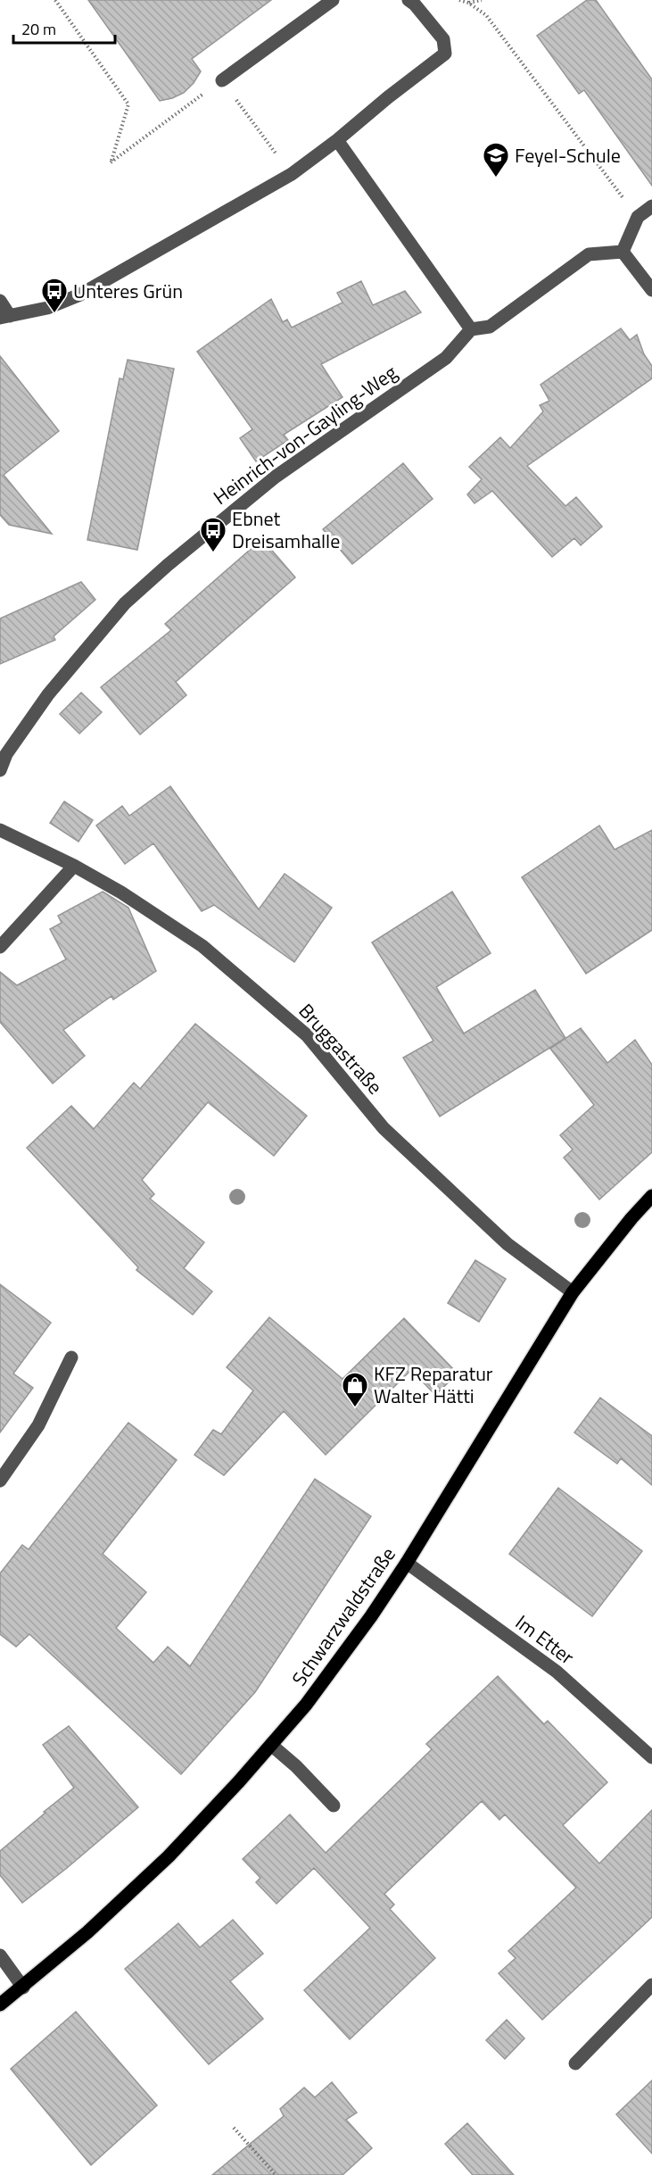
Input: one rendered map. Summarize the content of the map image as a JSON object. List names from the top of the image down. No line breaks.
{"streets":{"main road":["Schwarzwaldstraße"],"street":["Heinrich-von-Gayling-Weg","Bruggastraße","Im Etter"]},"crossings":[["Bruggastraße","Schwarzwaldstraße"],["Schwarzwaldstraße","Im Etter"]],"places":{"school or university":["Feyel-Schule"],"bus stop":["Unteres Grün","Ebnet Dreisamhalle"],"shop":["KFZ Reparatur Walter Hätti"]},"scale_bar":"20 m"}
